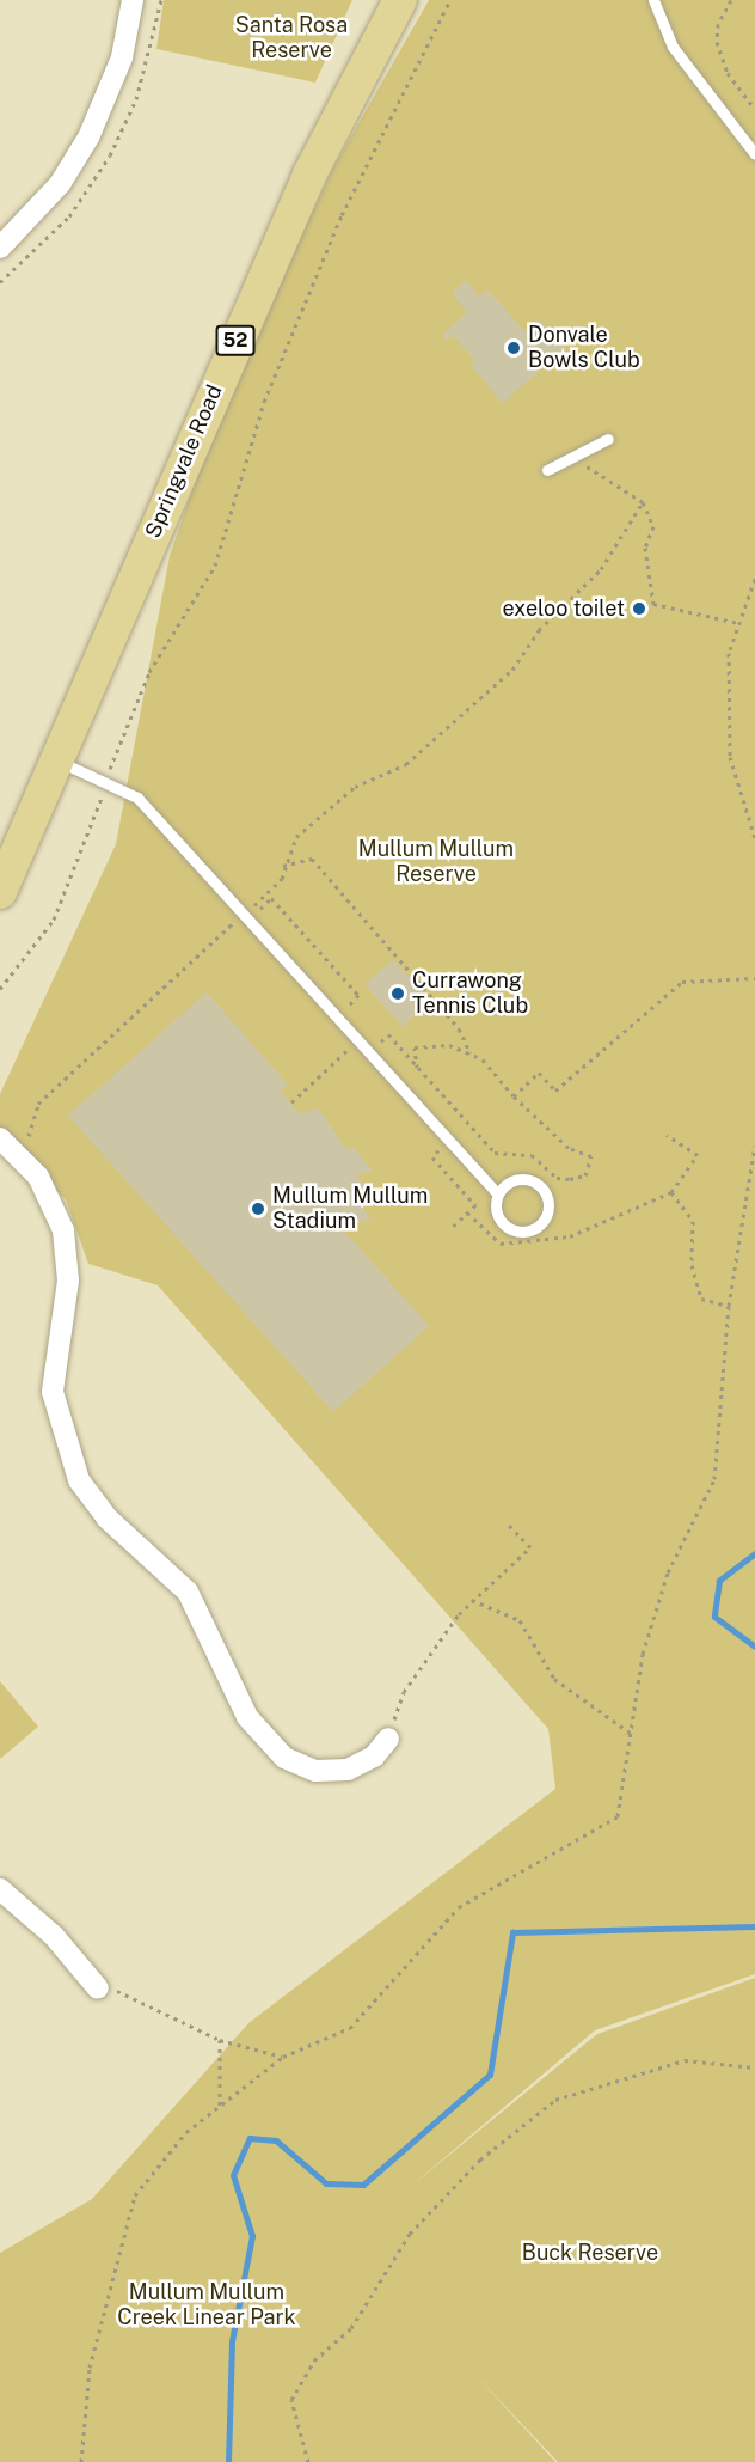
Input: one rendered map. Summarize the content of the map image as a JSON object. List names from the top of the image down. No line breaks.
{"streets":{"main road":["52","Springvale Road"]},"parks":["Santa Rosa Reserve","Mullum Mullum Reserve","Buck Reserve","Mullum Mullum Creek Linear Park"],"places":["Donvale Bowls Club","exeloo toilet","Currawong Tennis Club","Mullum Mullum Stadium"]}
